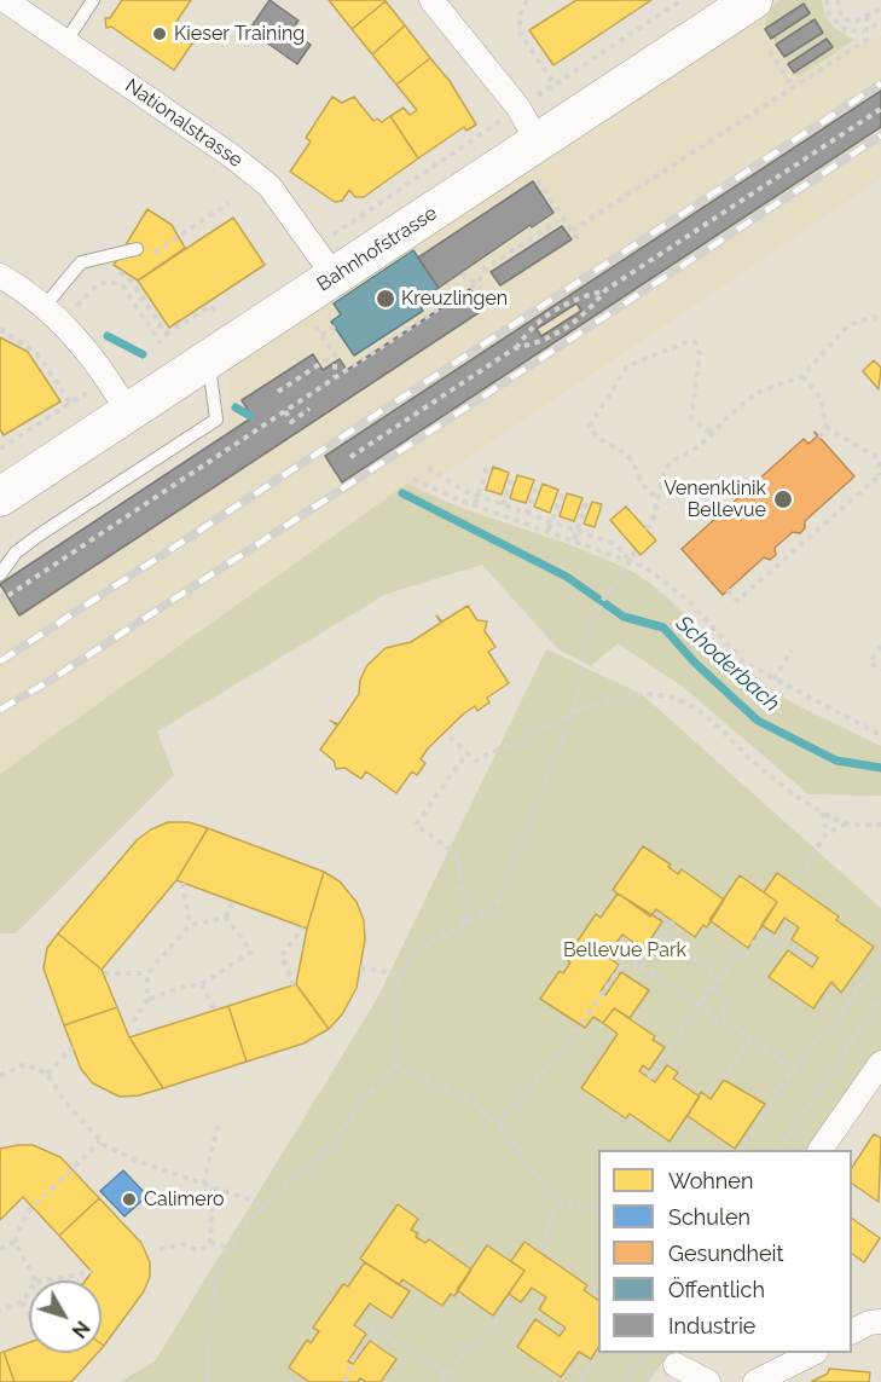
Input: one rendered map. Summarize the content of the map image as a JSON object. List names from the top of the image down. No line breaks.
{"streets":{"main road":["Bahnhofstrasse"],"street":["Nationalstrasse"]},"crossings":[["Nationalstrasse","Bahnhofstrasse"]],"water":["Schoderbach"],"parks":["Bellevue Park"],"places":["Kieser Training","Kreuzlingen","Venenklinik Bellevue","Calimero"],"legend":["Wohnen","Schulen","Gesundheit","Öffentlich","Industrie"],"north":"bottom right"}
